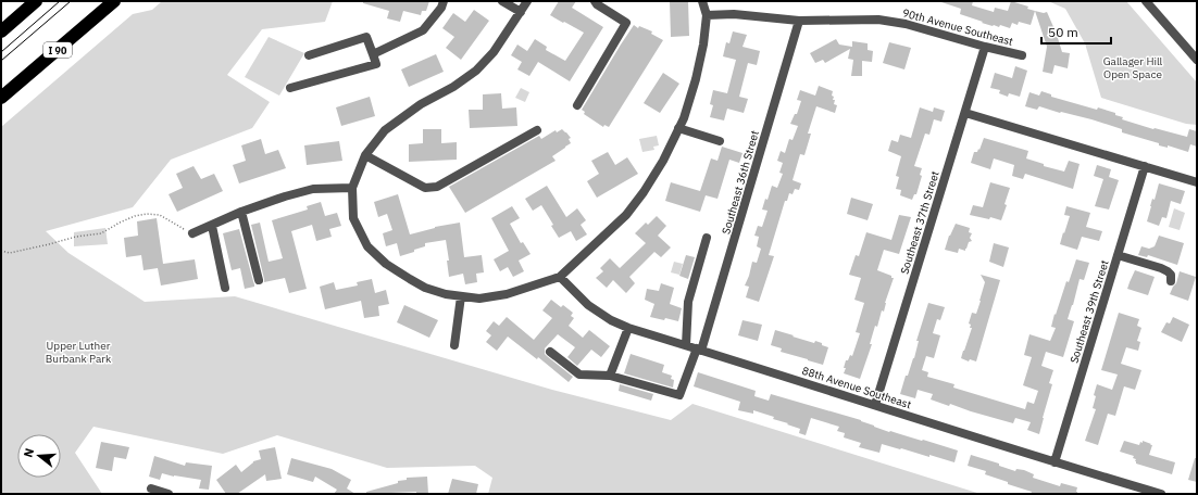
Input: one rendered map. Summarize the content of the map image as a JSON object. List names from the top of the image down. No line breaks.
{"streets":{"highway":["I 90"],"street":["90th Avenue Southeast","Southeast 36th Street","Southeast 37th Street","Southeast 39th Street","88th Avenue Southeast"]},"crossings":[["90th Avenue Southeast","Southeast 36th Street"],["90th Avenue Southeast","Southeast 37th Street"],["Southeast 36th Street","88th Avenue Southeast"],["Southeast 37th Street","88th Avenue Southeast"],["Southeast 39th Street","88th Avenue Southeast"]],"parks":["Gallager Hill Open Space","Upper Luther Burbank Park"],"scale_bar":"50 m","north":"left"}
